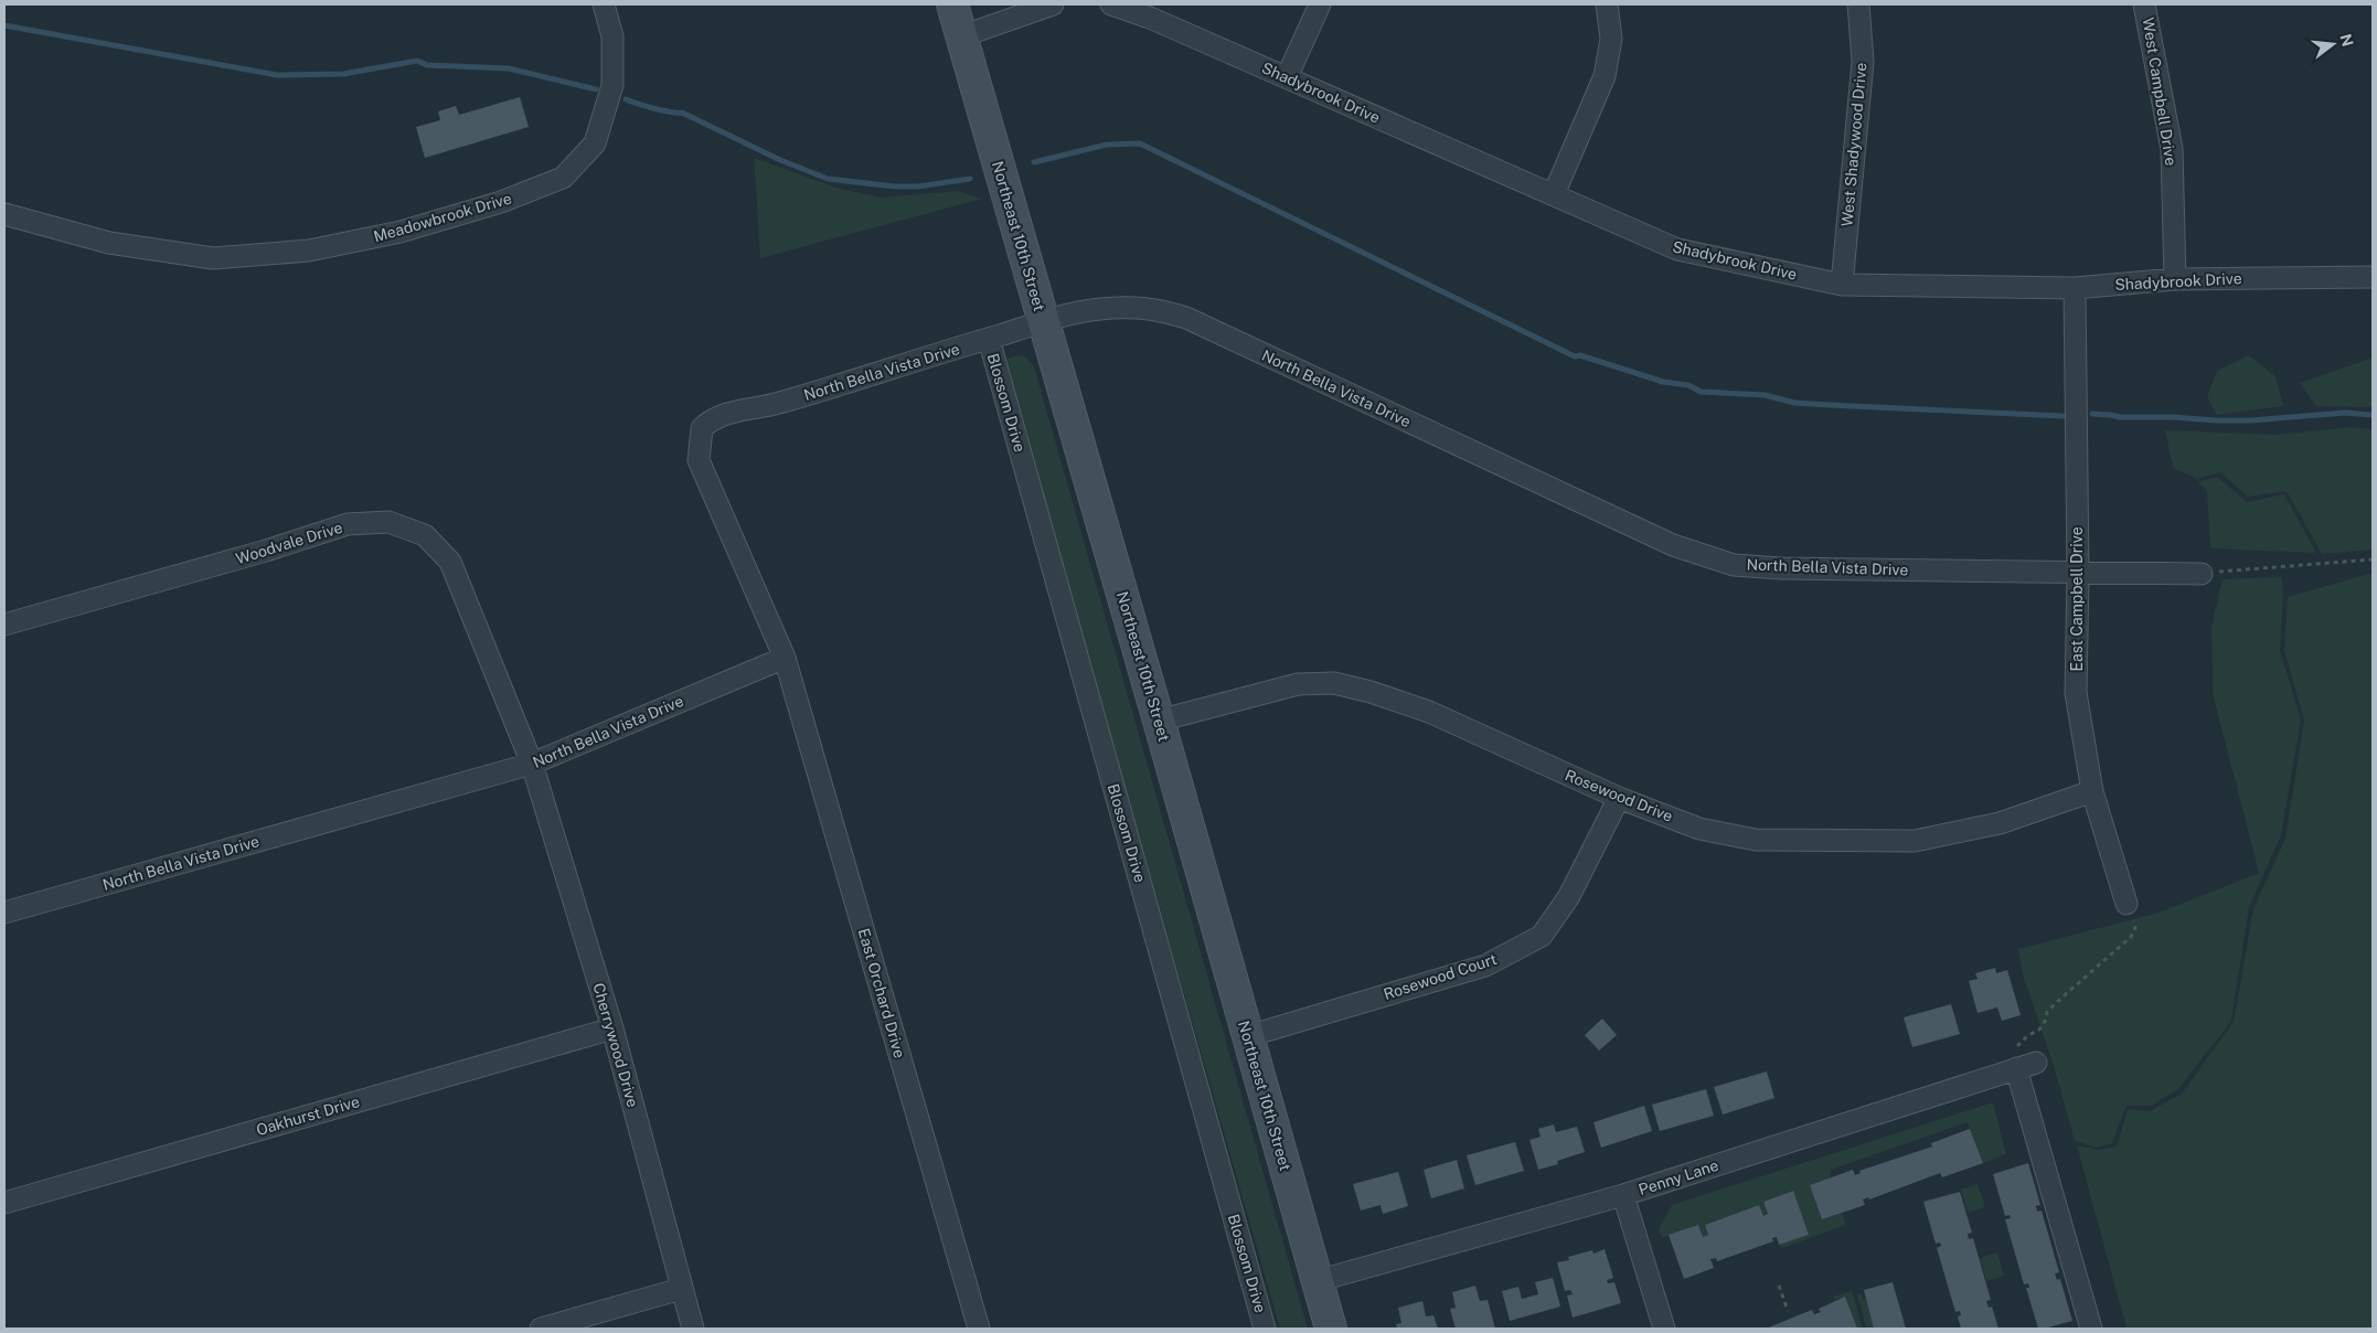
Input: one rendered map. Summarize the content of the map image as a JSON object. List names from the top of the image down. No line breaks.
{"streets":{"main road":["Northeast 10th Street"],"street":["West Campbell Drive","Shadybrook Drive","West Shadywood Drive","Meadowbrook Drive","North Bella Vista Drive","Blossom Drive","Woodvale Drive","East Campbell Drive","Rosewood Drive","Rosewood Court","East Orchard Drive","Cherrywood Drive","Oakhurst Drive","Penny Lane"]},"crossings":[["West Campbell Drive","Shadybrook Drive"],["Shadybrook Drive","West Shadywood Drive"],["Shadybrook Drive","East Campbell Drive"],["Northeast 10th Street","North Bella Vista Drive"],["Northeast 10th Street","Rosewood Drive"],["Northeast 10th Street","Rosewood Court"],["Northeast 10th Street","Penny Lane"],["North Bella Vista Drive","Blossom Drive"],["North Bella Vista Drive","Woodvale Drive"],["North Bella Vista Drive","East Campbell Drive"],["North Bella Vista Drive","East Orchard Drive"],["North Bella Vista Drive","Cherrywood Drive"],["Woodvale Drive","Cherrywood Drive"],["East Campbell Drive","Rosewood Drive"],["Rosewood Drive","Rosewood Court"],["Cherrywood Drive","Oakhurst Drive"]],"north":"right"}
